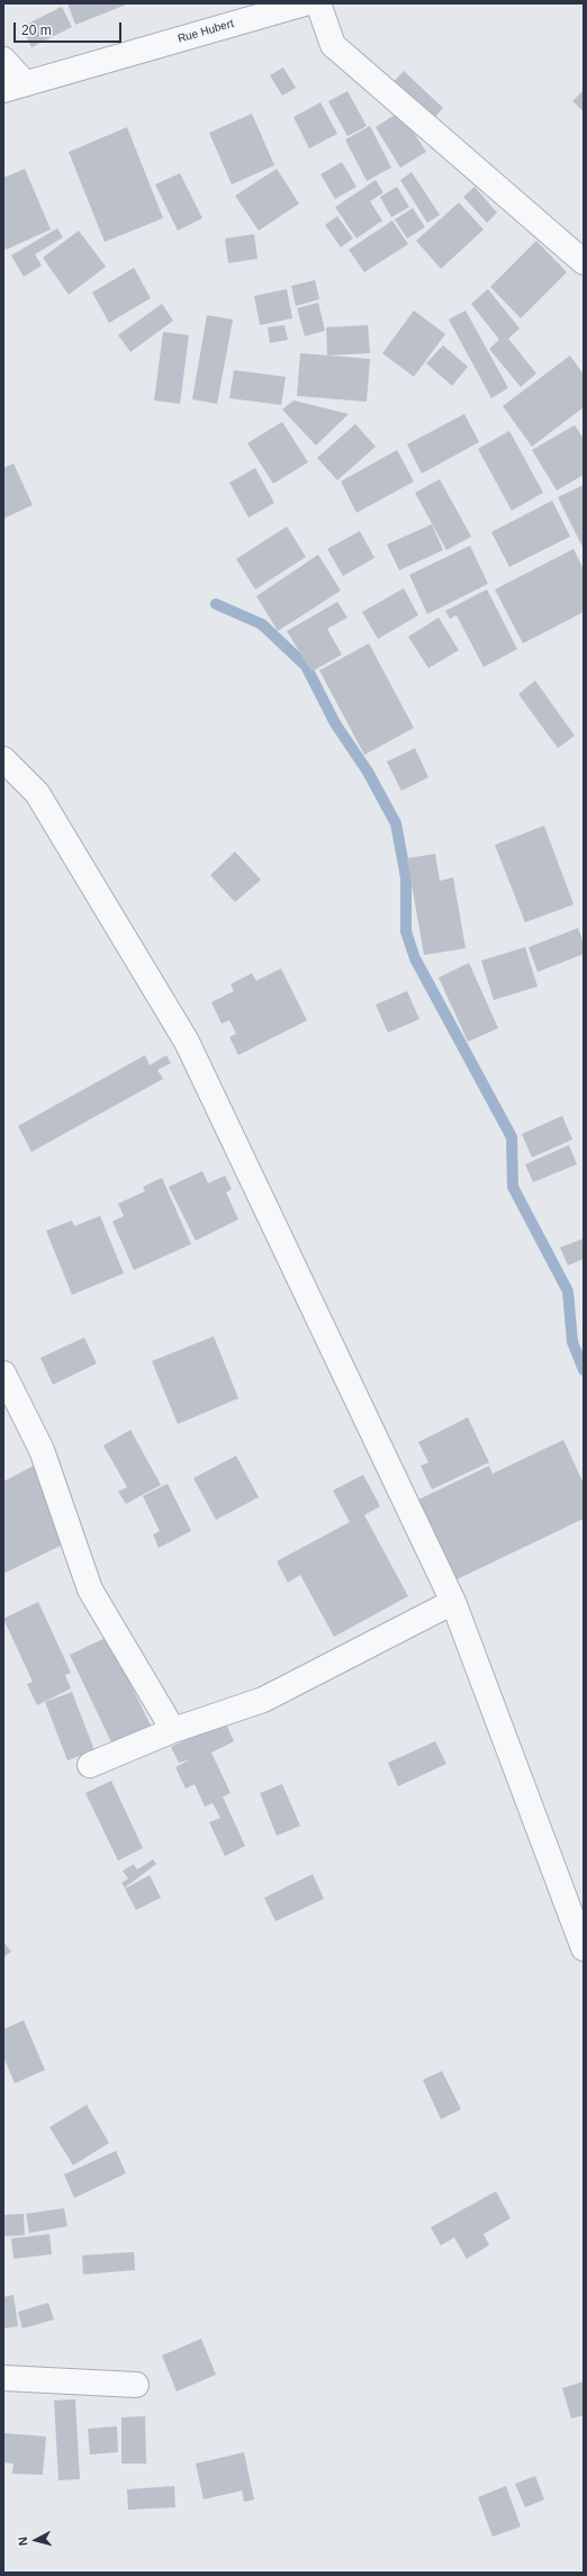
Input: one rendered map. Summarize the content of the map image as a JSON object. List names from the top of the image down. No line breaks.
{"streets":{"street":["Rue Hubert"]},"scale_bar":"20 m","north":"left"}
